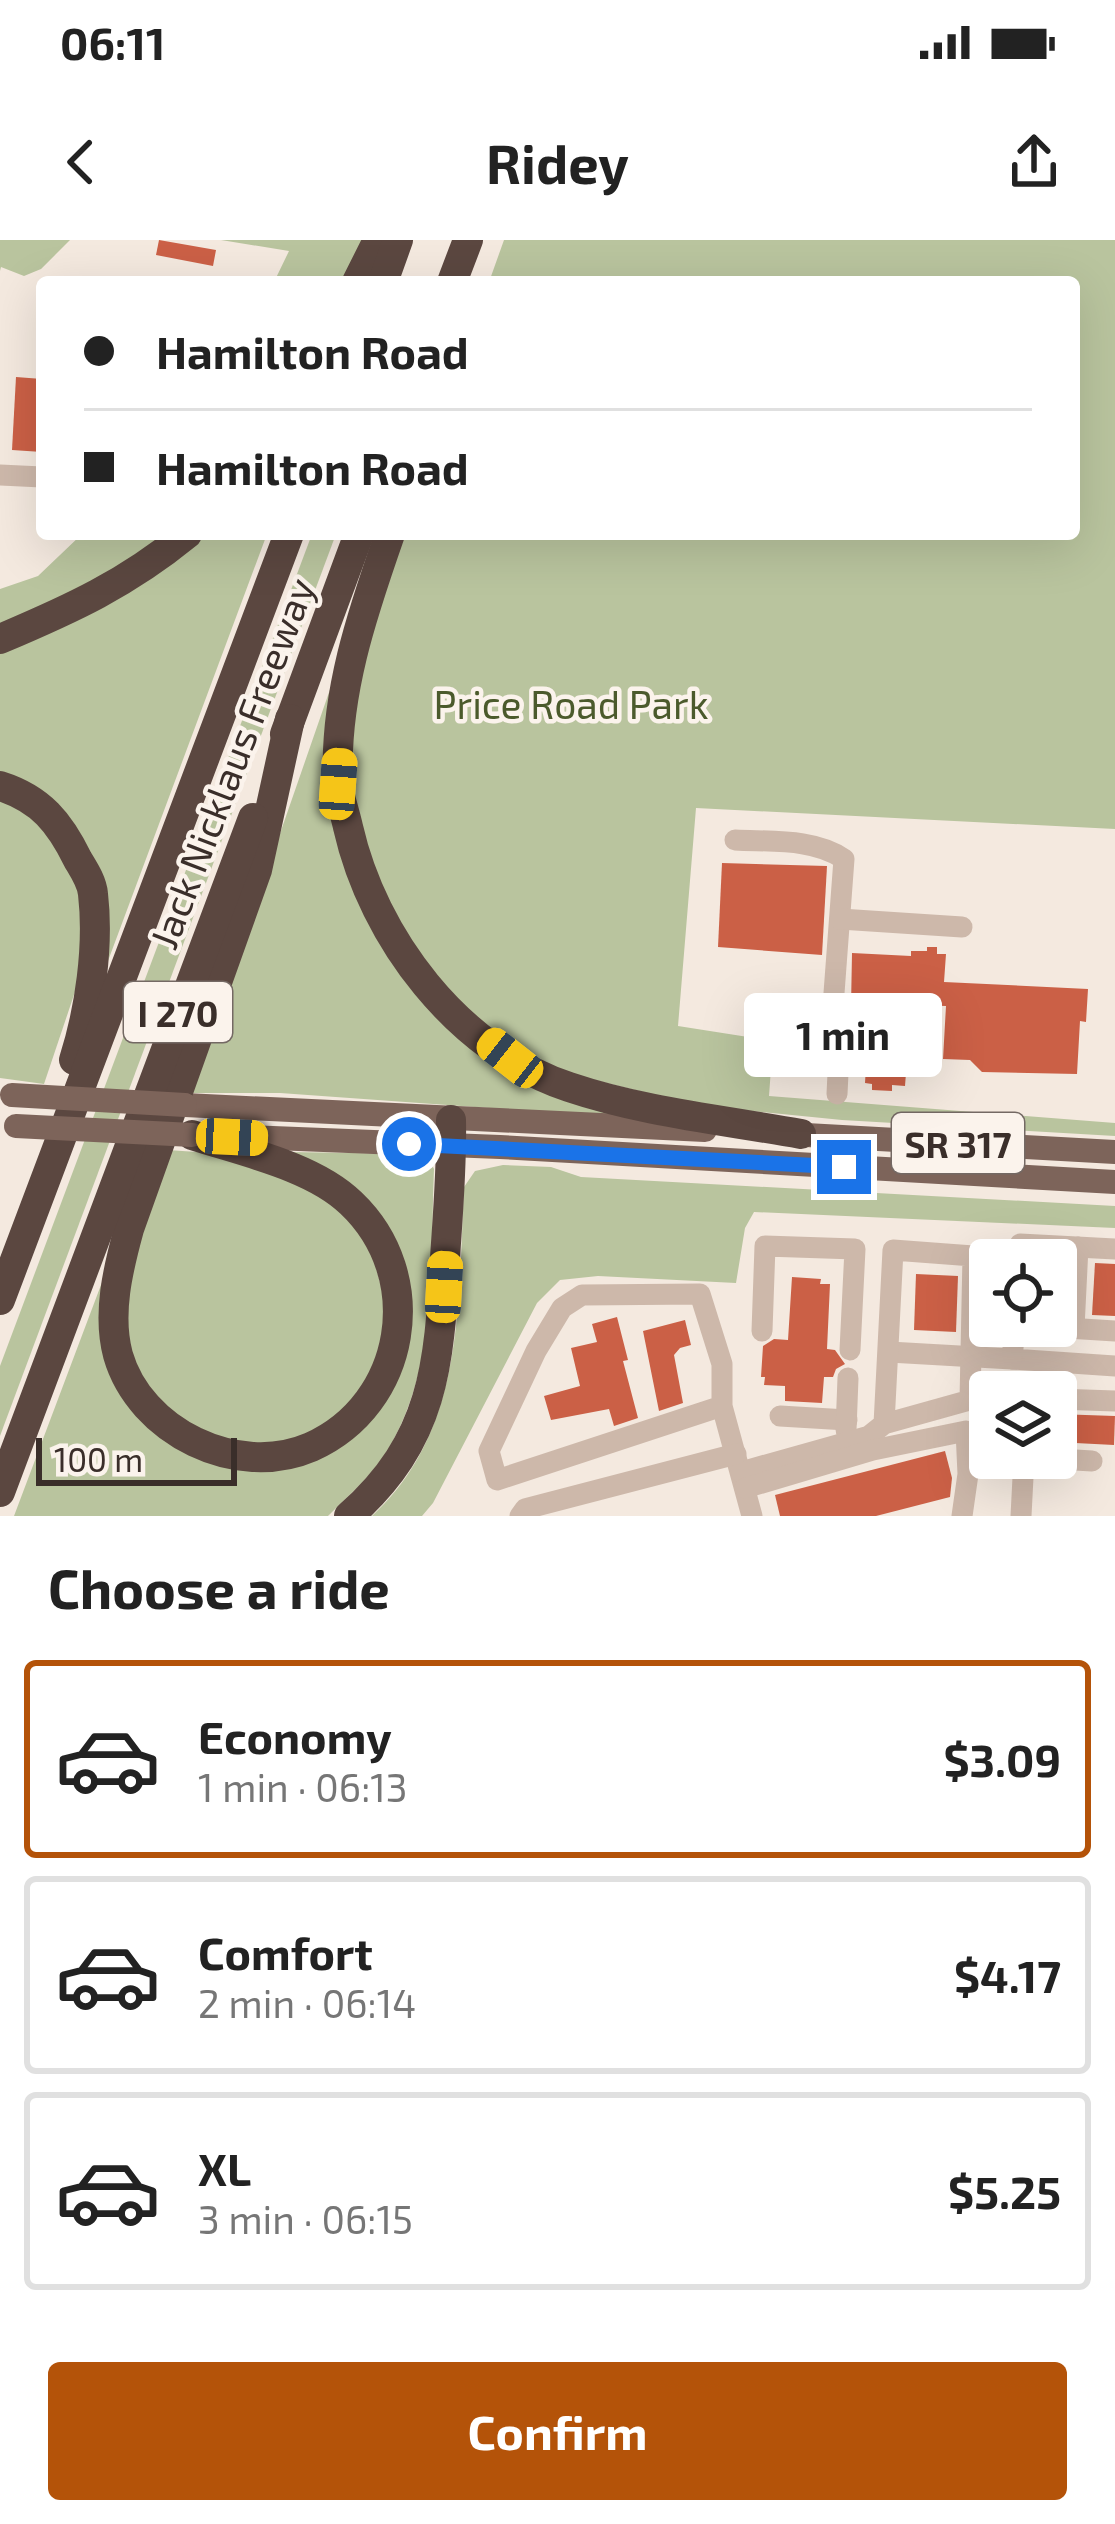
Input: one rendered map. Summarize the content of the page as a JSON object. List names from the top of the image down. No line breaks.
{"streets":{"highway":["Jack Nicklaus Freeway","I 270"],"main road":["SR 317"]},"parks":["Price Road Park"],"scale_bar":"100 m","page":{"status":"06:11","header":"Ridey","banner":["Hamilton Road","Hamilton Road"],"bubble":"1 min","scale":"100 m","heading":"Choose a ride","list":[{"name":"Economy","note":"1 min · 06:13","value":"$3.09"},{"name":"Comfort","note":"2 min · 06:14","value":"$4.17"},{"name":"XL","note":"3 min · 06:15","value":"$5.25"}],"buttons":"Confirm"}}
